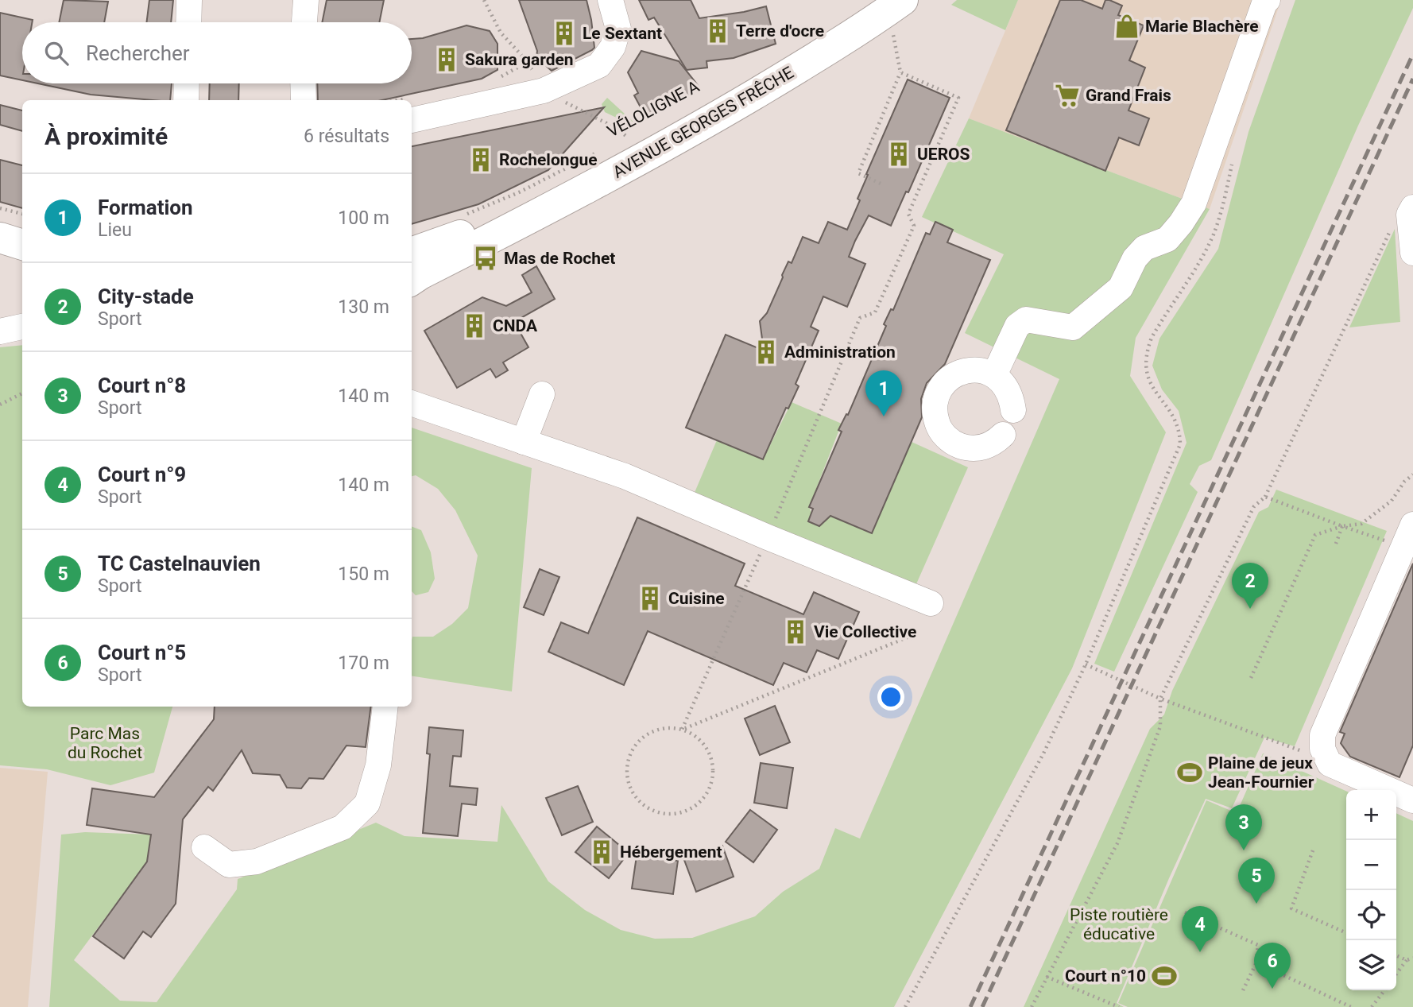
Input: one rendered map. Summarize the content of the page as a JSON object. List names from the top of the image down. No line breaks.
{"streets":{"main road":["AVENUE GEORGES FRÊCHE"],"path":["VÉLOLIGNE A"]},"parks":["Parc Mas du Rochet","Piste routière éducative"],"places":{"shop":["Marie Blachère"],"building":["Terre d'ocre","Le Sextant","Sakura garden","UEROS","Rochelongue","CNDA","Administration","Cuisine","Vie Collective","Hébergement"],"supermarket":["Grand Frais"],"bus stop":["Mas de Rochet"],"sports":["Plaine de jeux Jean-Fournier","Court n°10"]},"page":{"search":"Rechercher","heading":["À proximité","6 résultats"],"list":[{"mark":"1","name":"Formation","note":"Lieu","value":"100 m"},{"mark":"2","name":"City-stade","note":"Sport","value":"130 m"},{"mark":"3","name":"Court n°8","note":"Sport","value":"140 m"},{"mark":"4","name":"Court n°9","note":"Sport","value":"140 m"},{"mark":"5","name":"TC Castelnauvien","note":"Sport","value":"150 m"},{"mark":"6","name":"Court n°5","note":"Sport","value":"170 m"}],"pins":["1","2","3","5","4","6"],"map_buttons":["+","−"]}}
